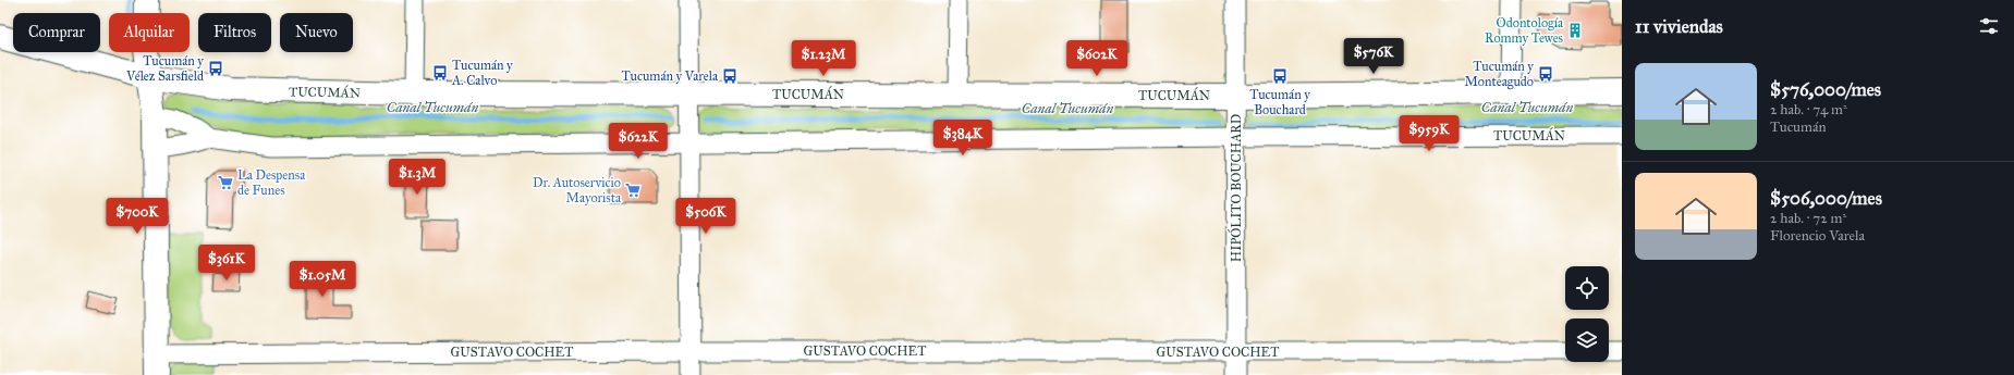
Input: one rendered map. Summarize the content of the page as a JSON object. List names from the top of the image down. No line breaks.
{"streets":{"main road":["TUCUMÁN"],"street":["HIPÓLITO BOUCHARD","GUSTAVO COCHET"]},"crossings":[["TUCUMÁN","HIPÓLITO BOUCHARD"],["HIPÓLITO BOUCHARD","GUSTAVO COCHET"]],"water":["Canal Tucumán"],"places":{"building":["Odontología Rommy Tewes"],"bus stop":["Tucumán y Vélez Sarsfield","Tucumán y A. Calvo","Tucumán y Monteagudo","Tucumán y Varela","Tucumán y Bouchard"],"supermarket":["La Despensa de Funes","Dr. Autoservicio Mayorista"]},"page":{"heading":"11 viviendas","chip":["Comprar","Alquilar","Filtros","Nuevo"],"price":["$576K","$1.23M","$602K","$959K","$384K","$622K","$1.3M","$700K","$506K","$361K","$1.05M"],"list":[{"name":"$576,000/mes","note":"2 hab. · 74 m² · Tucumán"},{"name":"$506,000/mes","note":"2 hab. · 72 m² · Florencio Varela"}]}}
